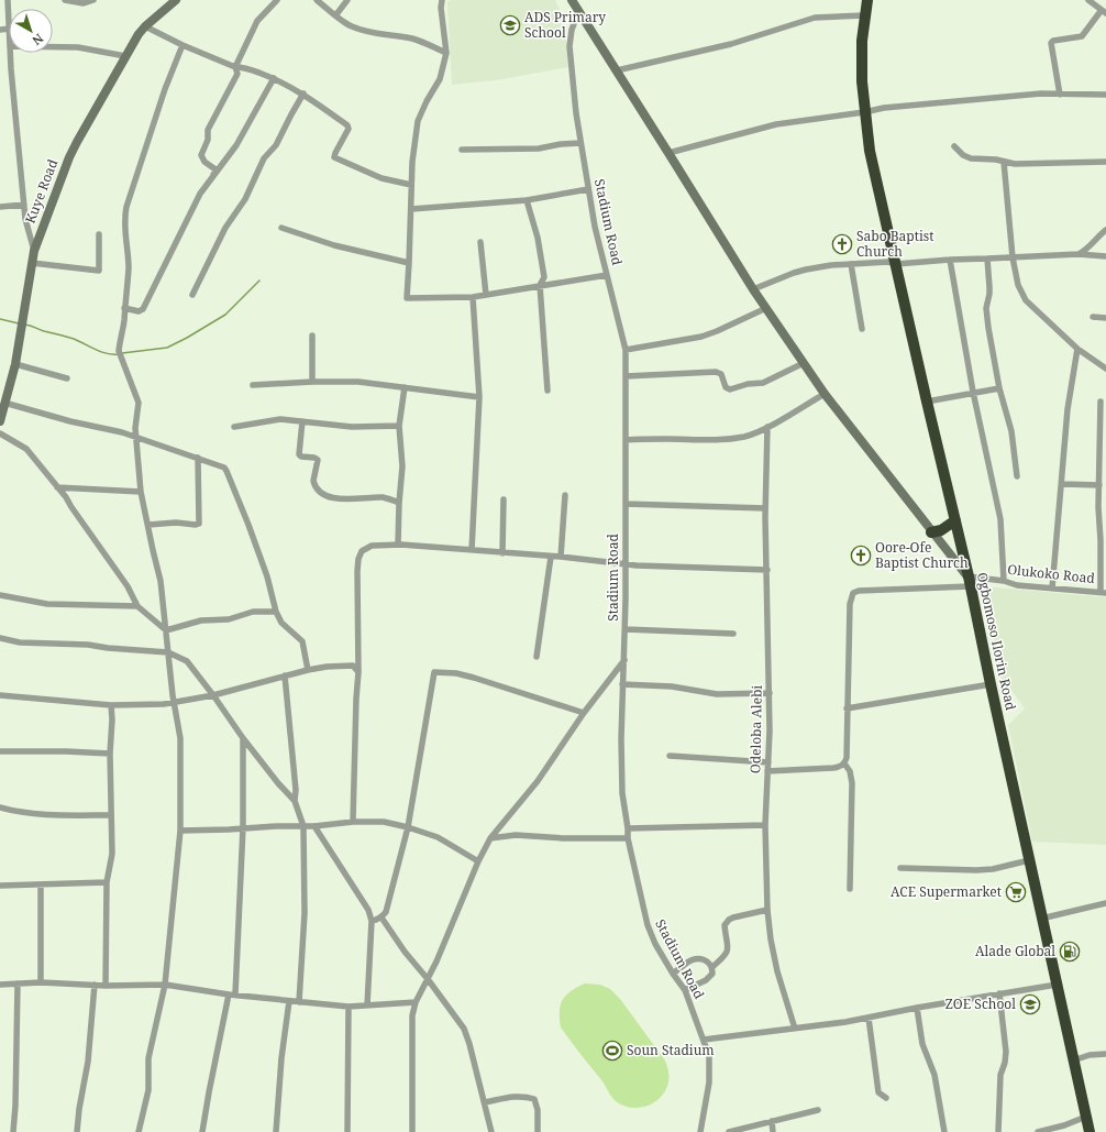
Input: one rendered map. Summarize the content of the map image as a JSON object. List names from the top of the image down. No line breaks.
{"streets":{"highway":["Ogbomoso Ilorin Road"],"main road":["Kuye Road"],"street":["Stadium Road","Olukoko Road","Odeloba Alebi"]},"crossings":[["Olukoko Road","Ogbomoso Ilorin Road"]],"places":{"school or university":["ADS Primary School","ZOE School"],"church":["Sabo Baptist Church","Oore-Ofe Baptist Church"],"supermarket":["ACE Supermarket"],"fuel station":["Alade Global"],"sports":["Soun Stadium"]},"north":"bottom right"}
